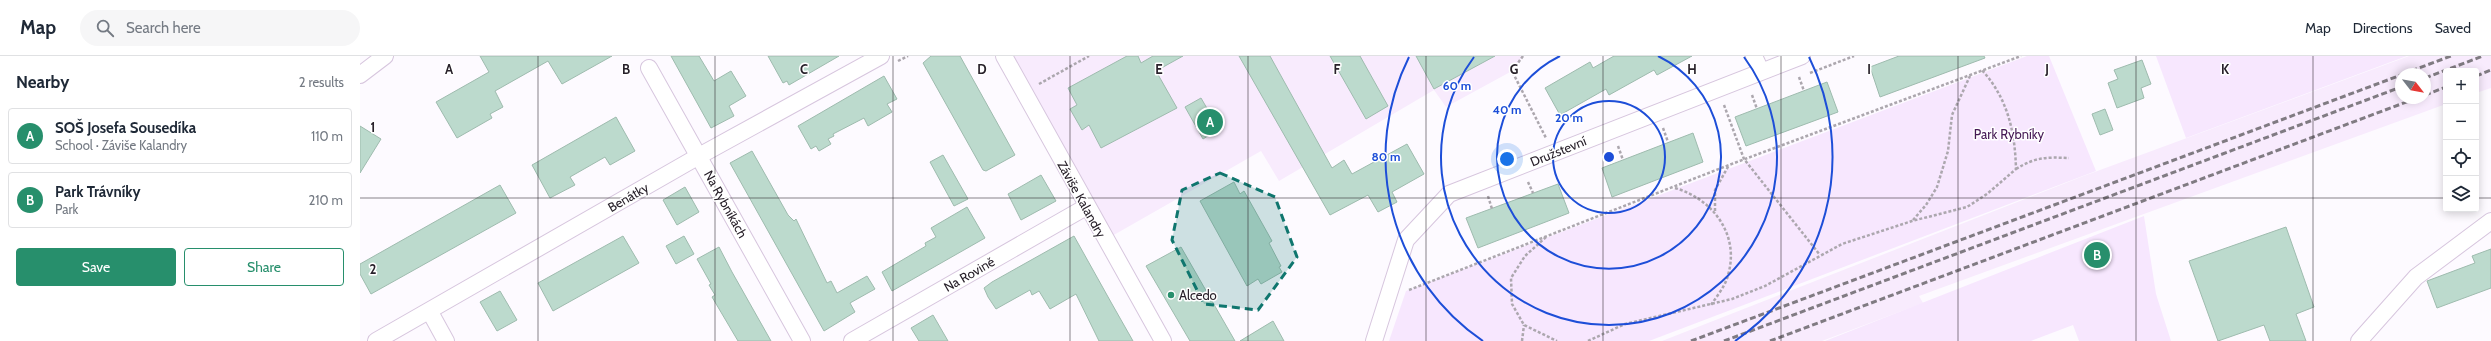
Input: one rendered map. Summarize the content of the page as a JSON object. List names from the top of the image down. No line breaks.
{"streets":{"street":["Družstevní","Benátky","Záviše Kalandry","Na Rybníkách","Na Rovině"]},"crossings":[["Benátky","Na Rybníkách"],["Záviše Kalandry","Na Rovině"]],"parks":["Park Rybníky"],"places":["Alcedo"],"north":"bottom right","page":{"header":"Map","search":"Search here","nav":["Map","Directions","Saved"],"heading":["Nearby","2 results"],"map_buttons":["+","−"],"pins":["A","B"],"list":[{"mark":"A","name":"SOŠ Josefa Sousedíka","note":"School · Záviše Kalandry","value":"110 m"},{"mark":"B","name":"Park Trávníky","note":"Park","value":"210 m"}],"buttons":["Save","Share"]},"grid":{"columns":["A","B","C","D","E","F","G","H","I","J","K"],"rows":["1","2"]},"rings":["60 m","40 m","20 m","80 m"]}
